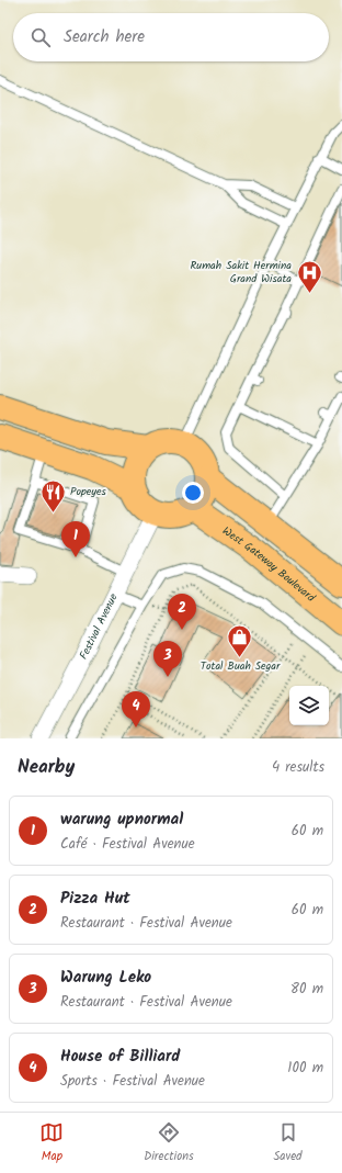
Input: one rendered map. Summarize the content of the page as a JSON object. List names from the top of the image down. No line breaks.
{"streets":{"main road":["West Gateway Boulevard"],"street":["Festival Avenue"]},"crossings":[["West Gateway Boulevard","Festival Avenue"]],"places":{"hospital":["Rumah Sakit Hermina Grand Wisata"],"restaurant":["Popeyes"],"shop":["Total Buah Segar"]},"page":{"search":"Search here","pins":["1","2","3","4"],"heading":["Nearby","4 results"],"list":[{"mark":"1","name":"warung upnormal","note":"Café · Festival Avenue","value":"60 m"},{"mark":"2","name":"Pizza Hut","note":"Restaurant · Festival Avenue","value":"60 m"},{"mark":"3","name":"Warung Leko","note":"Restaurant · Festival Avenue","value":"80 m"},{"mark":"4","name":"House of Billiard","note":"Sports · Festival Avenue","value":"100 m"}],"nav":["Map","Directions","Saved"]}}
